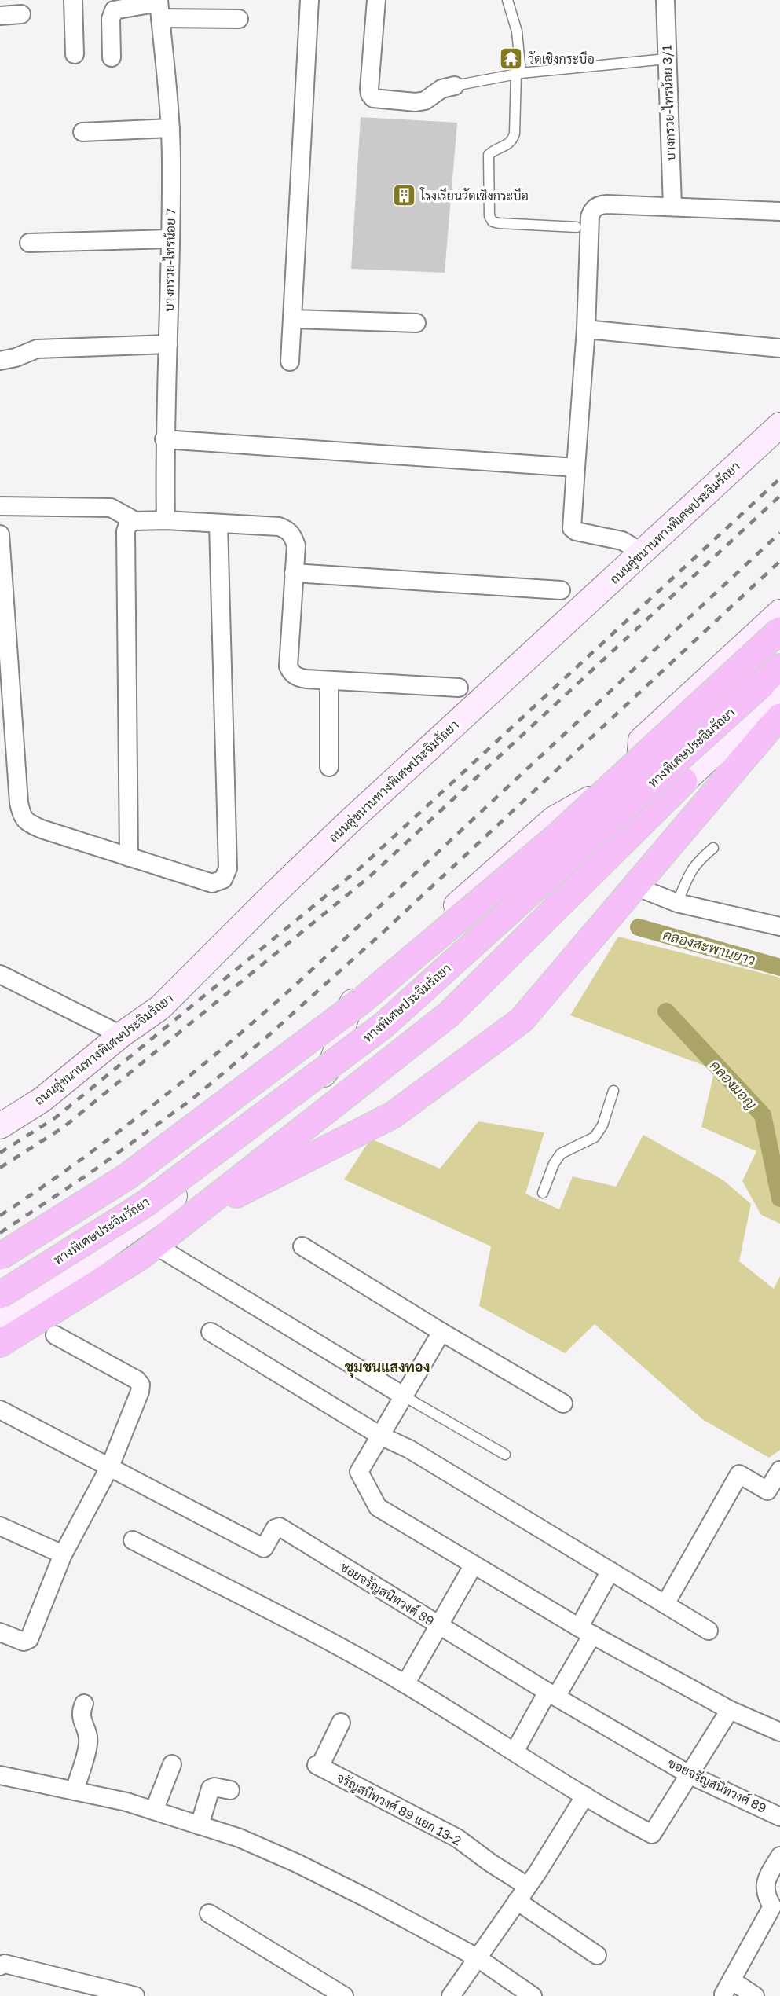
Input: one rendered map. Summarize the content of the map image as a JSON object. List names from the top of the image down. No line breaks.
{"streets":{"highway":["ทางพิเศษประจิมรัถยา"],"main road":["ถนนคู่ขนานทางพิเศษประจิมรัถยา"],"street":["บางกรวย-ไทรน้อย 3/1","บางกรวย-ไทรน้อย 7","ซอยจรัญสนิทวงศ์ 89","จรัญสนิทวงศ์ 89 แยก 13-2"]},"districts":["ชุมชนแสงทอง"],"water":["คลองสะพานยาว","คลองมอญ"],"places":{"temple":["วัดเชิงกระบือ"],"building":["โรงเรียนวัดเชิงกระบือ"]}}
